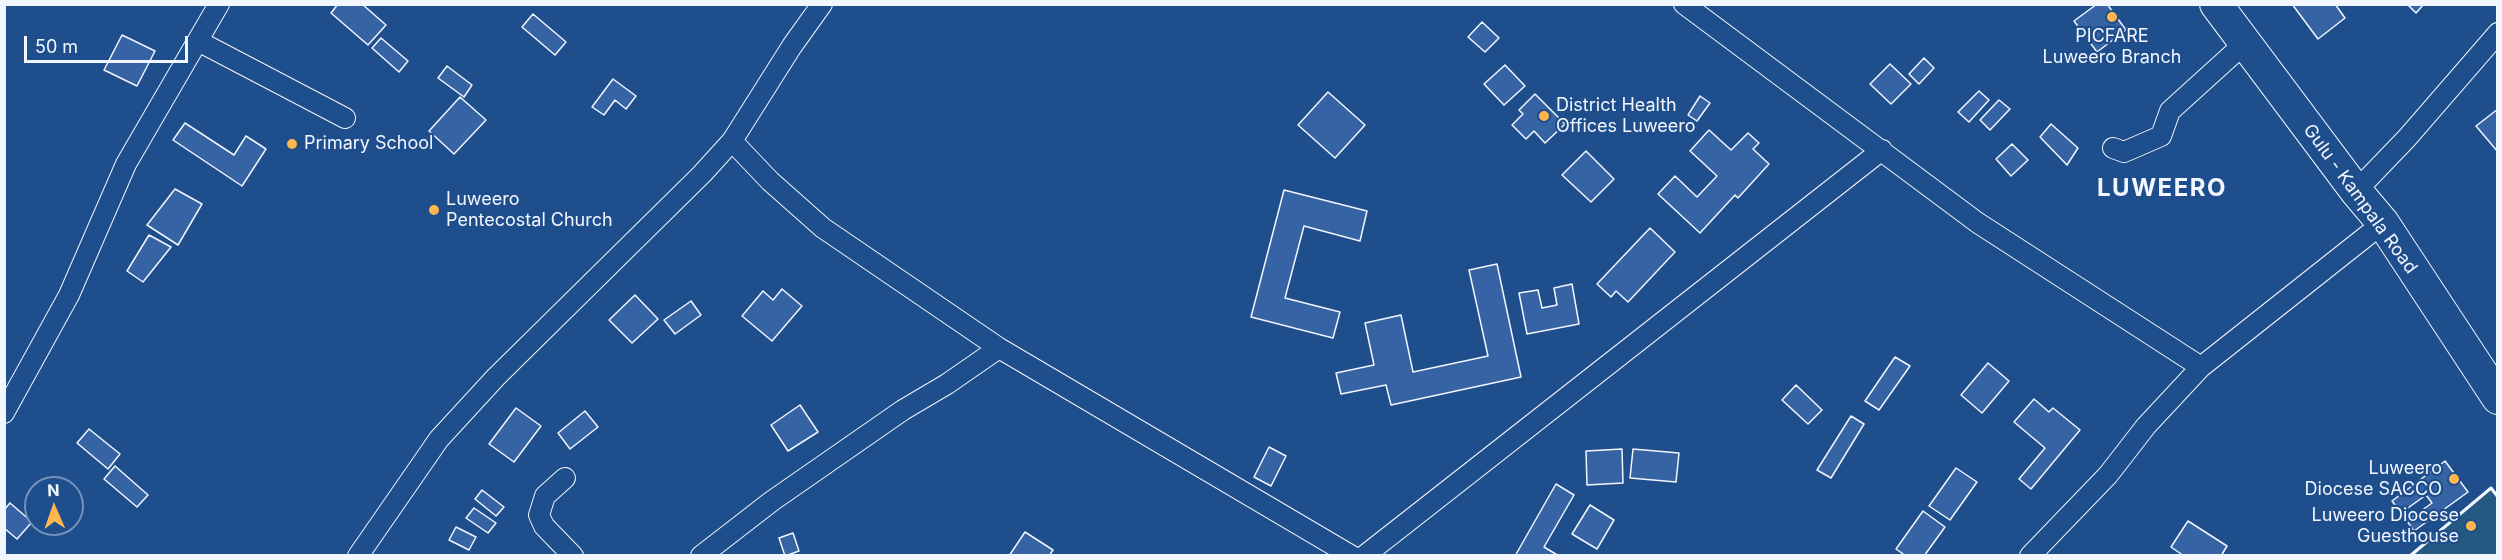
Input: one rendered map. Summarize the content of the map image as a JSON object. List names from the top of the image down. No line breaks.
{"streets":{"main road":["Gulu - Kampala Road"]},"districts":["LUWEERO"],"places":["PICFARE Luweero Branch","District Health Offices Luweero","Primary School","Luweero Pentecostal Church","Luweero Diocese SACCO","Luweero Diocese Guesthouse"],"scale_bar":"50 m","north":"top"}
